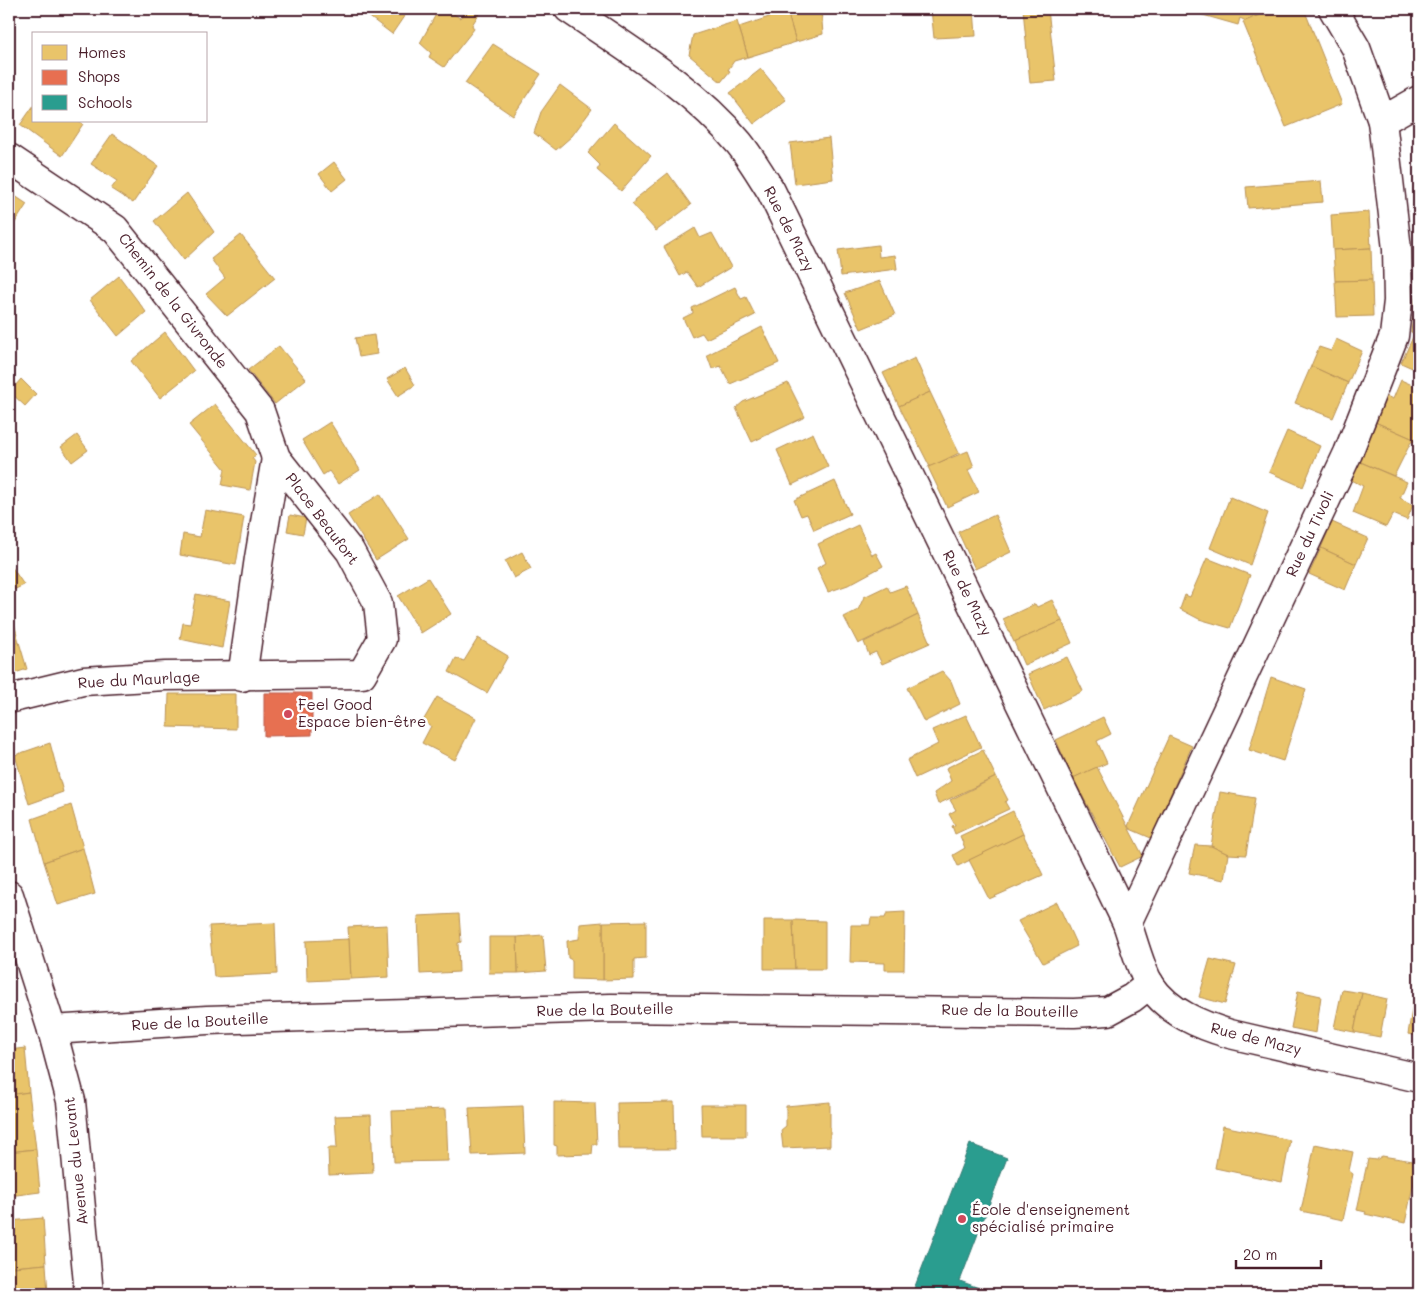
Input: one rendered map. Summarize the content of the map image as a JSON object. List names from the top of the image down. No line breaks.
{"streets":{"street":["Rue de Mazy","Chemin de la Givronde","Place Beaufort","Rue du Tivoli","Rue du Maurlage","Rue de la Bouteille","Avenue du Levant"]},"crossings":[["Rue de Mazy","Rue du Tivoli"],["Rue de Mazy","Rue de la Bouteille"],["Chemin de la Givronde","Place Beaufort"],["Place Beaufort","Rue du Maurlage"],["Rue de la Bouteille","Avenue du Levant"]],"places":["Feel Good Espace bien-être","École d'enseignement spécialisé primaire"],"legend":["Homes","Shops","Schools"],"scale_bar":"20 m"}
